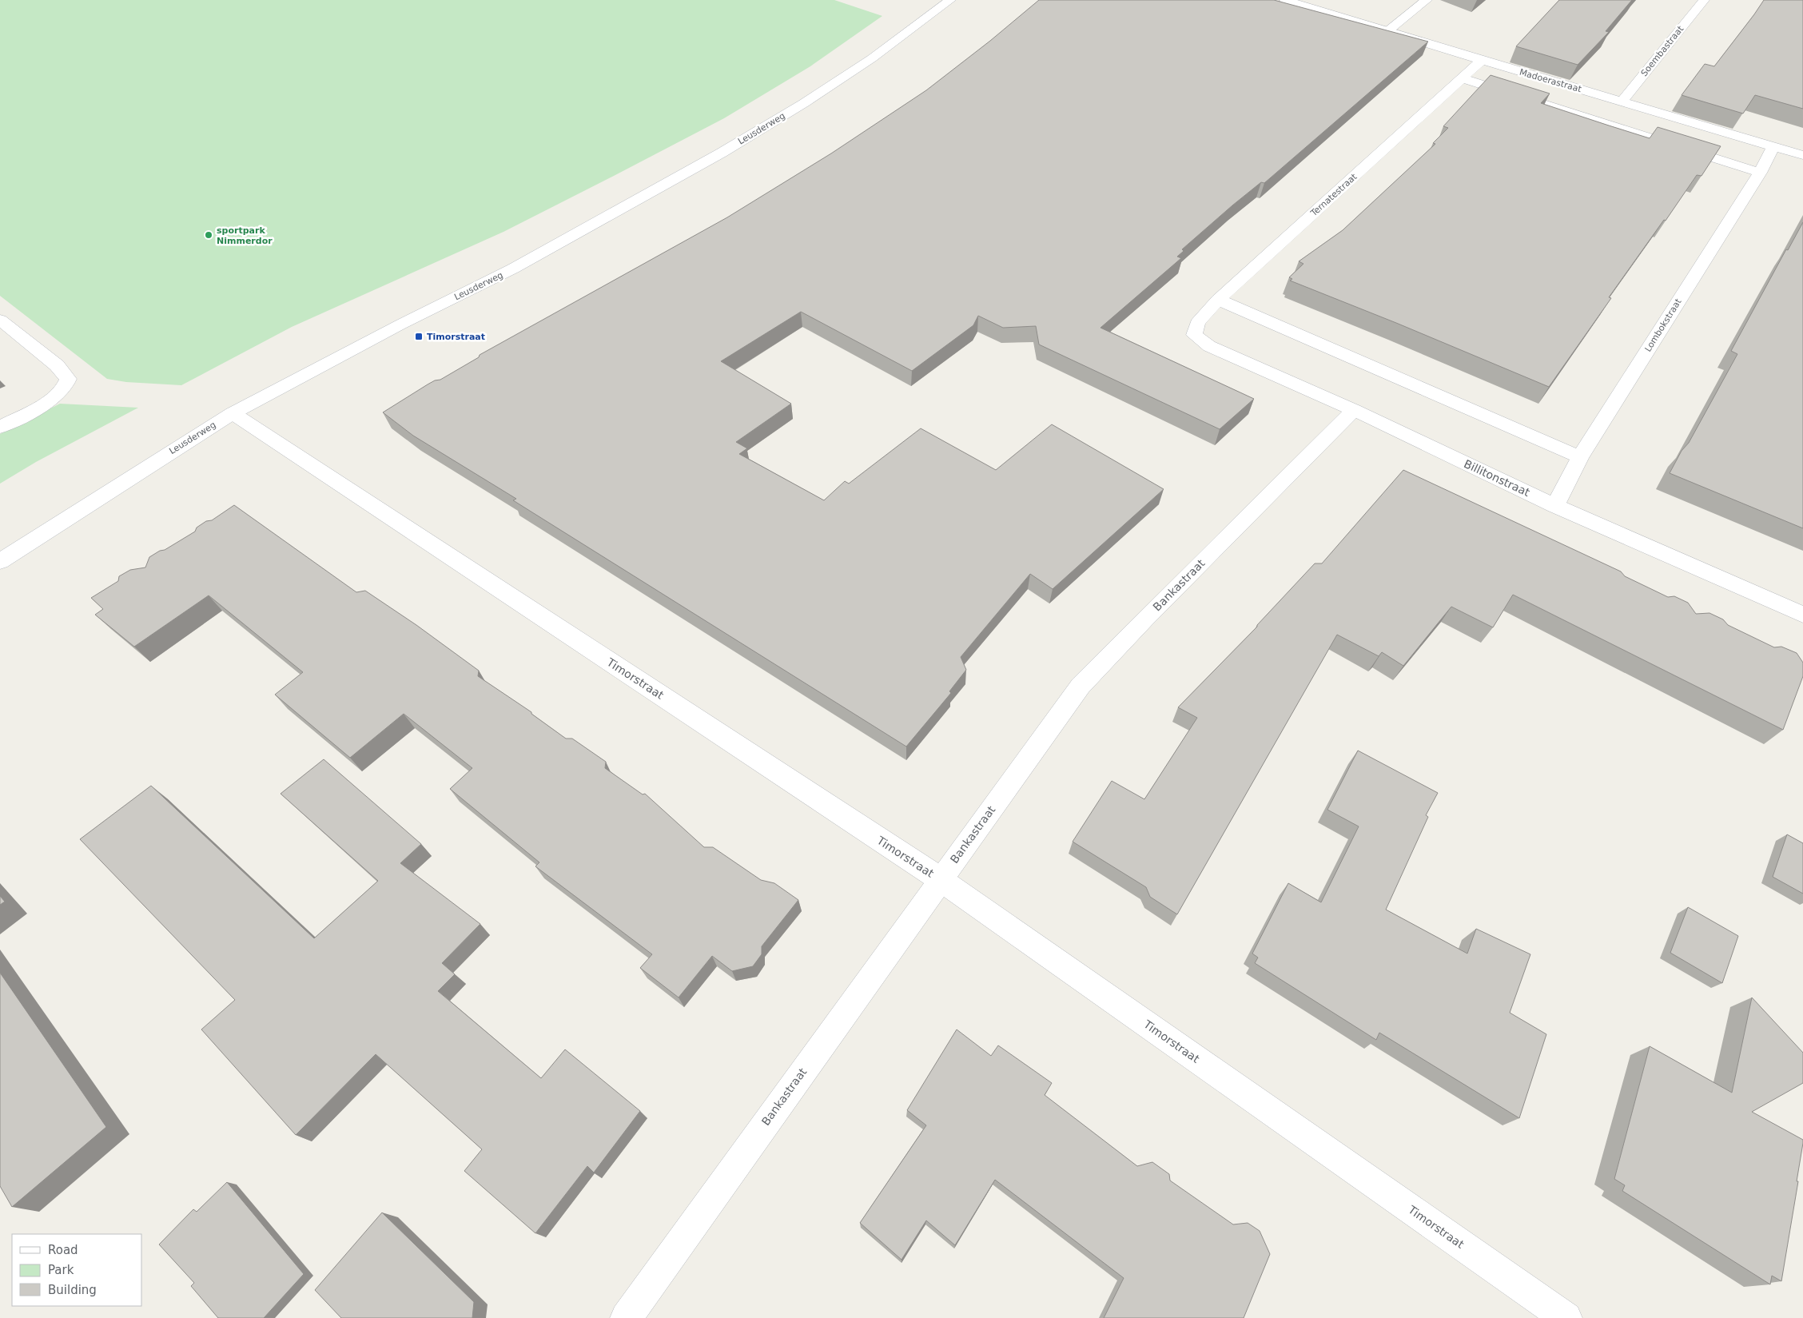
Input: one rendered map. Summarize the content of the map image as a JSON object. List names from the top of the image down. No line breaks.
{"streets":{"street":["Soembastraat","Madoerastraat","Leusderweg","Ternatestraat","Lombokstraat","Billitonstraat","Bankastraat","Timorstraat"]},"crossings":[["Soembastraat","Madoerastraat"],["Madoerastraat","Ternatestraat"],["Madoerastraat","Lombokstraat"],["Leusderweg","Timorstraat"],["Ternatestraat","Billitonstraat"],["Lombokstraat","Billitonstraat"],["Billitonstraat","Bankastraat"],["Bankastraat","Timorstraat"]],"places":{"other":["sportpark Nimmerdor"],"transit":["Timorstraat"]},"legend":["Road","Park","Building"]}
